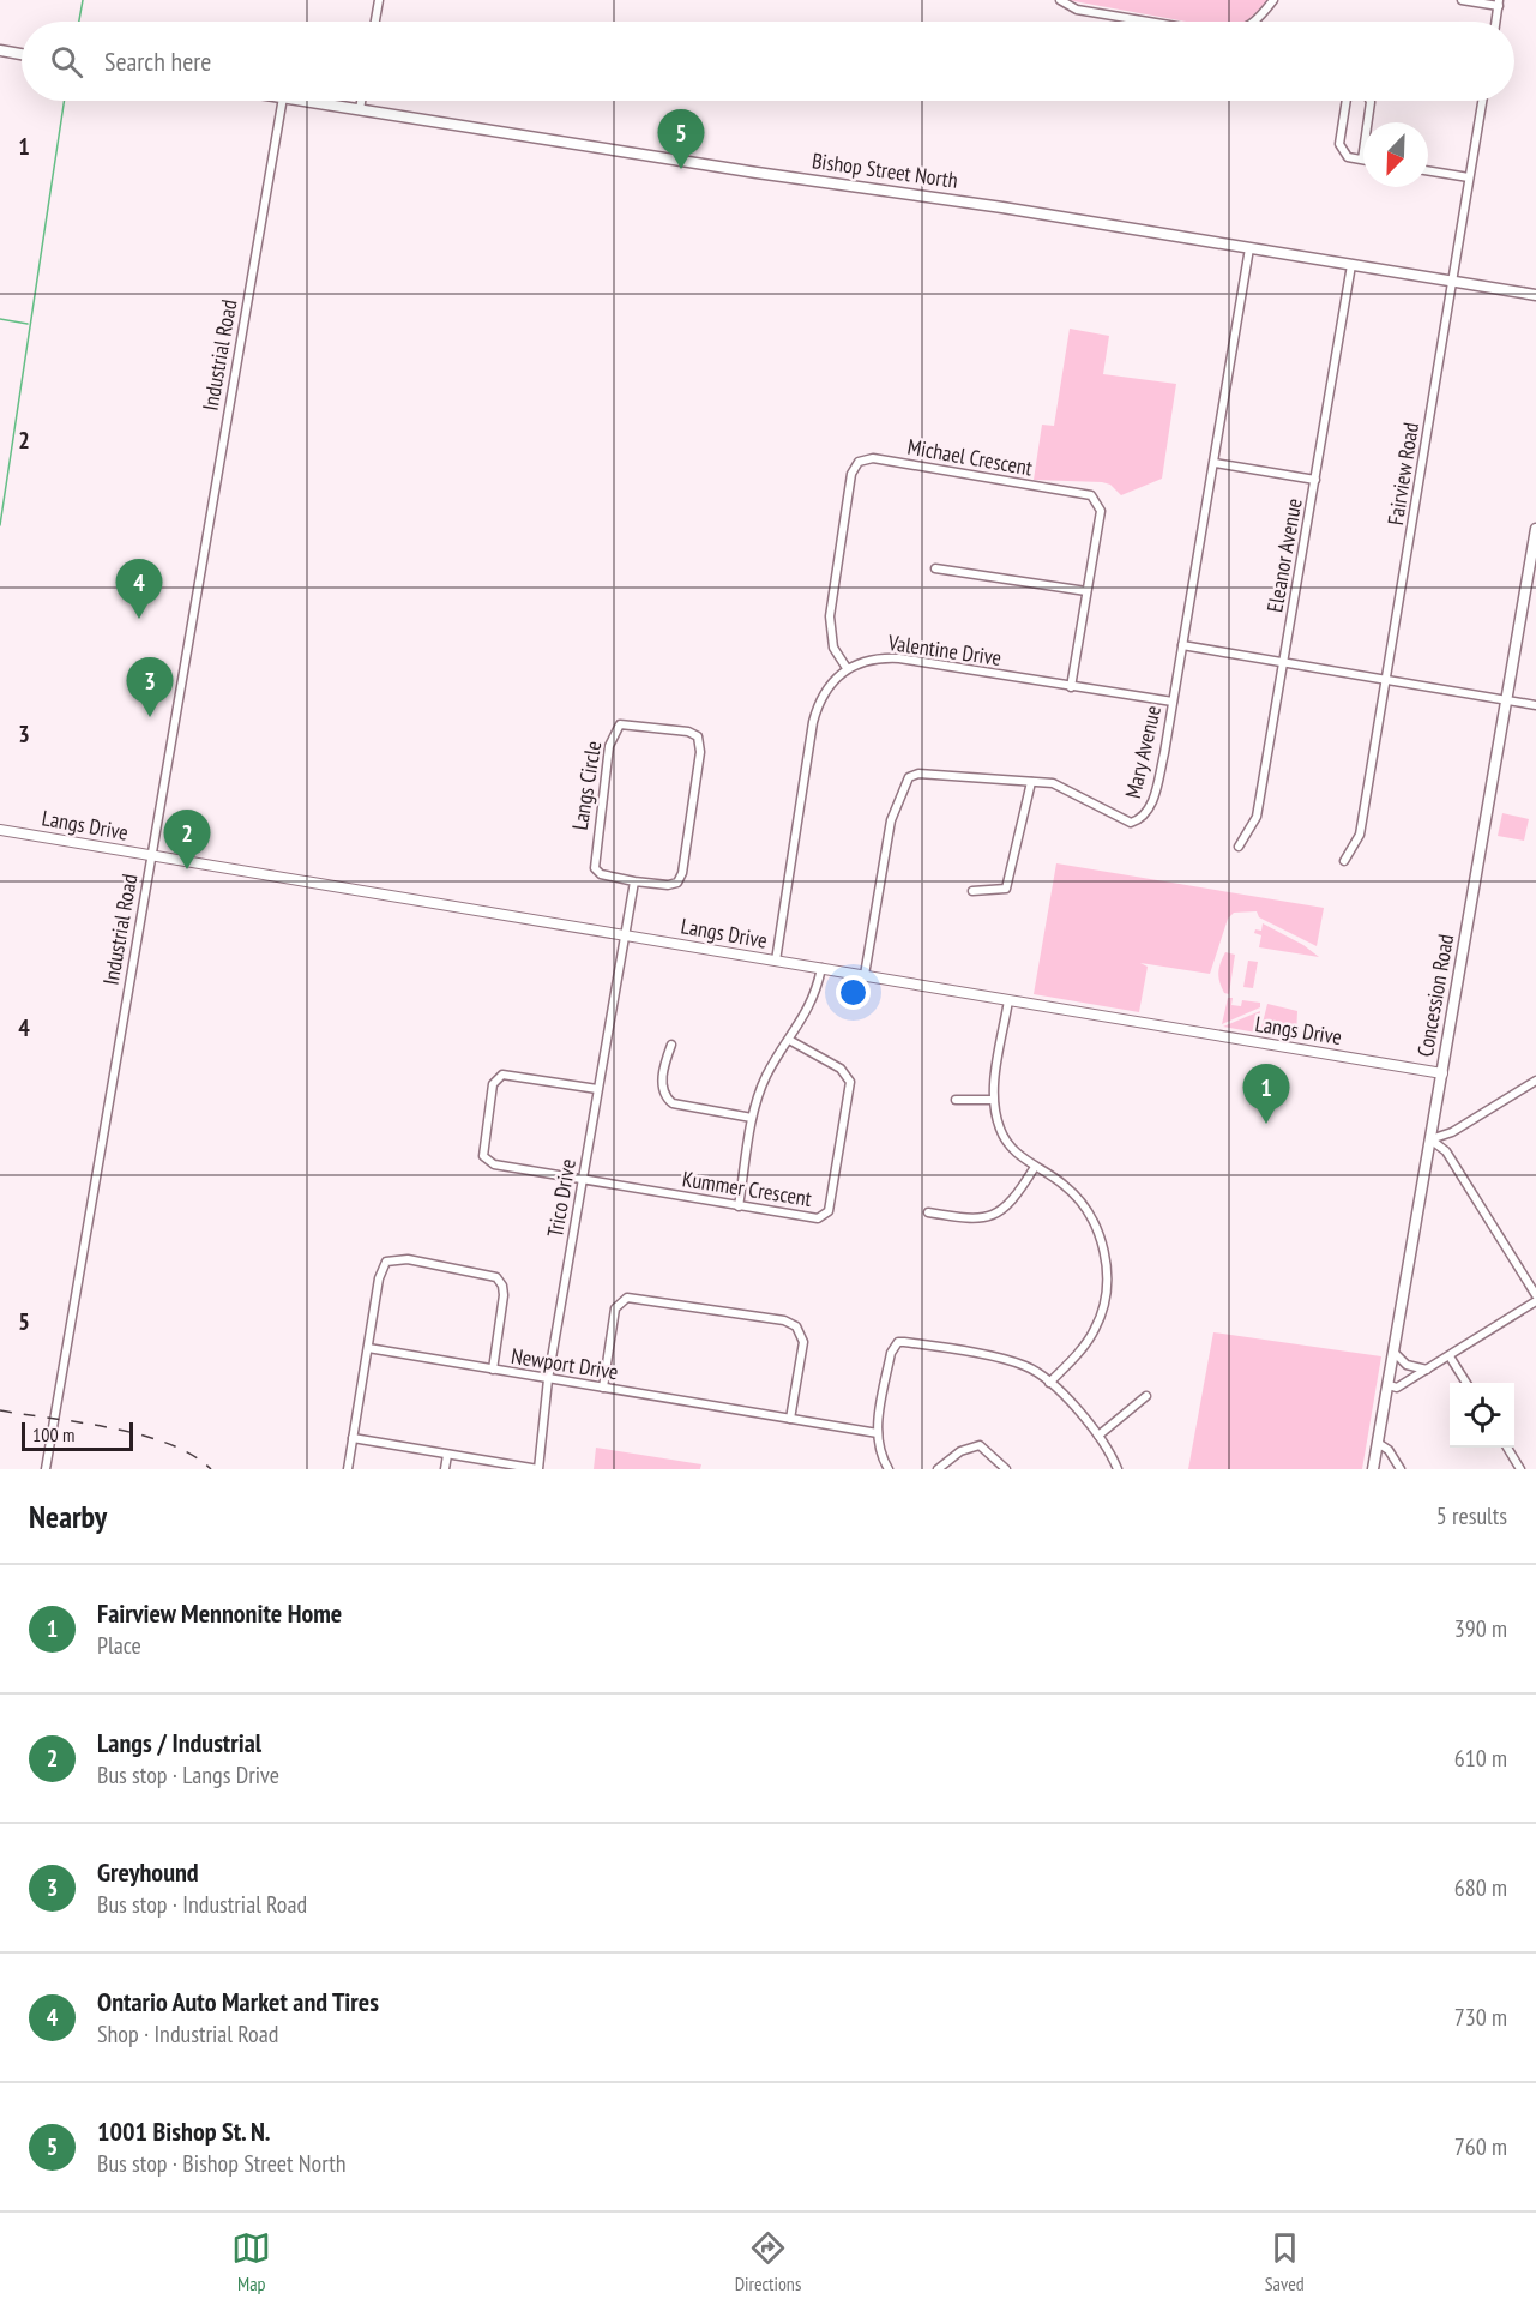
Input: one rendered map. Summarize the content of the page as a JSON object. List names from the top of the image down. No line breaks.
{"streets":{"main road":["Bishop Street North","Concession Road"],"street":["Industrial Road","Michael Crescent","Fairview Road","Eleanor Avenue","Valentine Drive","Mary Avenue","Langs Circle","Langs Drive","Kummer Crescent","Trico Drive","Newport Drive"]},"crossings":[["Bishop Street North","Fairview Road"],["Bishop Street North","Eleanor Avenue"],["Bishop Street North","Mary Avenue"],["Industrial Road","Langs Drive"],["Michael Crescent","Valentine Drive"],["Valentine Drive","Mary Avenue"],["Mary Avenue","Langs Drive"],["Langs Drive","Concession Road"],["Langs Drive","Trico Drive"],["Kummer Crescent","Trico Drive"],["Trico Drive","Newport Drive"]],"scale_bar":"100 m","north":"bottom left","page":{"search":"Search here","pins":["5","4","3","2","1"],"scale":"100 m","heading":["Nearby","5 results"],"list":[{"mark":"1","name":"Fairview Mennonite Home","note":"Place","value":"390 m"},{"mark":"2","name":"Langs / Industrial","note":"Bus stop · Langs Drive","value":"610 m"},{"mark":"3","name":"Greyhound","note":"Bus stop · Industrial Road","value":"680 m"},{"mark":"4","name":"Ontario Auto Market and Tires","note":"Shop · Industrial Road","value":"730 m"},{"mark":"5","name":"1001 Bishop St. N.","note":"Bus stop · Bishop Street North","value":"760 m"}],"nav":["Map","Directions","Saved"]},"grid":{"rows":["1","2","3","4","5"]}}
